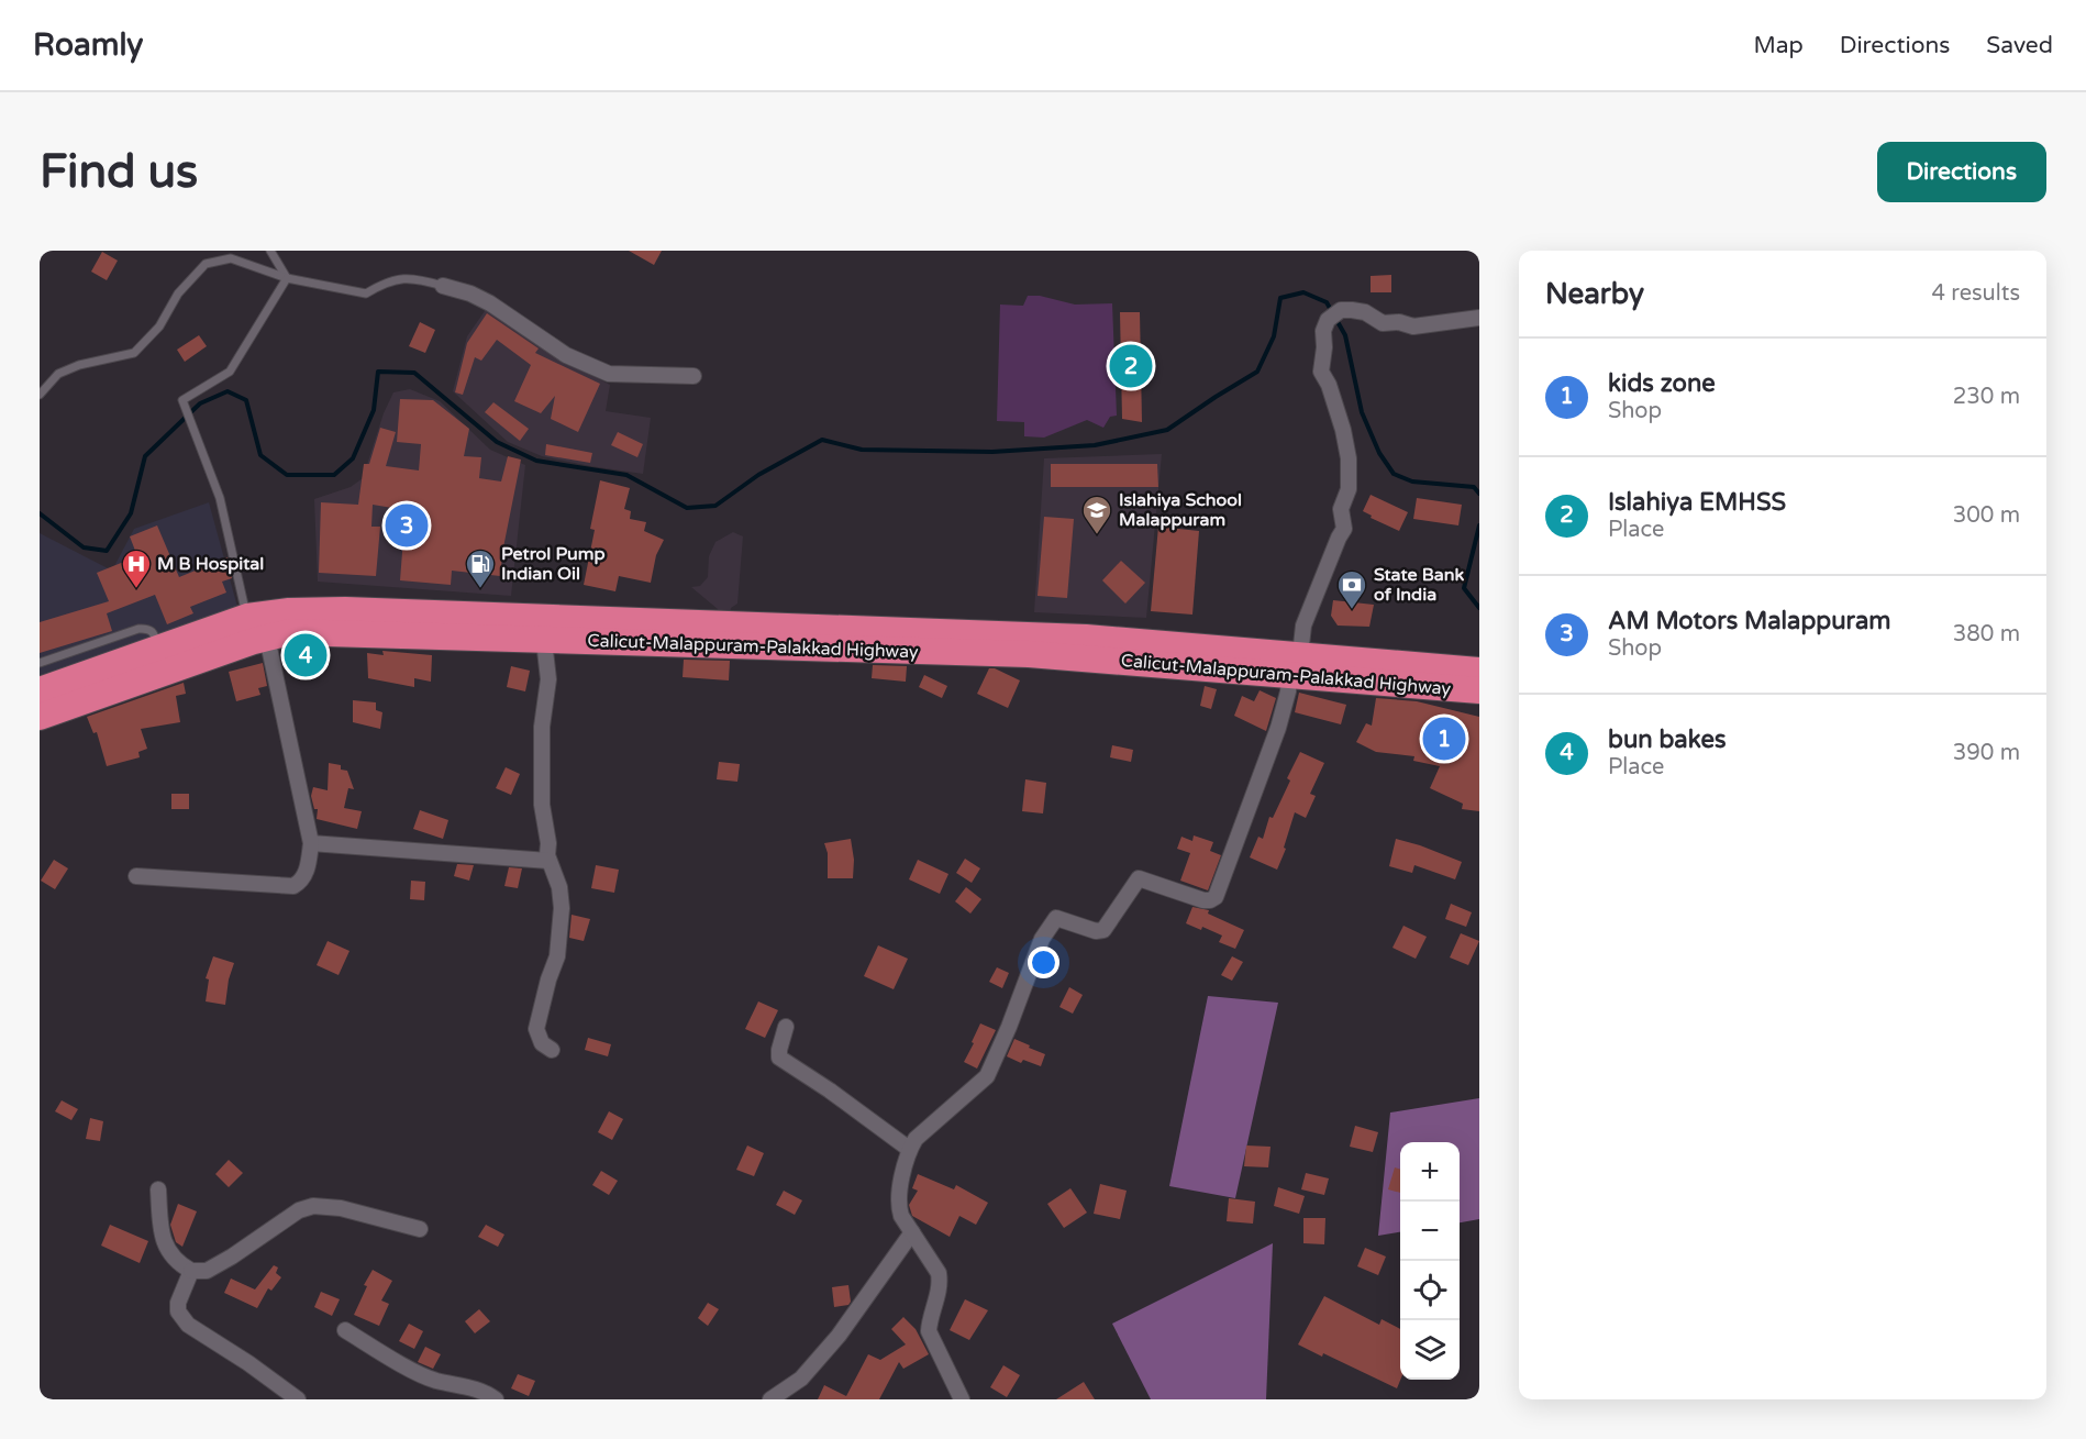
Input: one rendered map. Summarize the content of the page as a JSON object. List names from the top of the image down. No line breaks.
{"streets":{"highway":["Calicut-Malappuram-Palakkad Highway"]},"places":{"school or university":["Islahiya School Malappuram"],"hospital":["M B Hospital"],"fuel station":["Petrol Pump Indian Oil"],"bank":["State Bank of India"]},"page":{"header":"Roamly","nav":["Map","Directions","Saved"],"buttons":"Directions","title":"Find us","heading":["Nearby","4 results"],"list":[{"mark":"1","name":"kids zone","note":"Shop","value":"230 m"},{"mark":"2","name":"Islahiya EMHSS","note":"Place","value":"300 m"},{"mark":"3","name":"AM Motors Malappuram","note":"Shop","value":"380 m"},{"mark":"4","name":"bun bakes","note":"Place","value":"390 m"}],"pins":["2","3","4","1"],"map_buttons":["+","−"]}}
